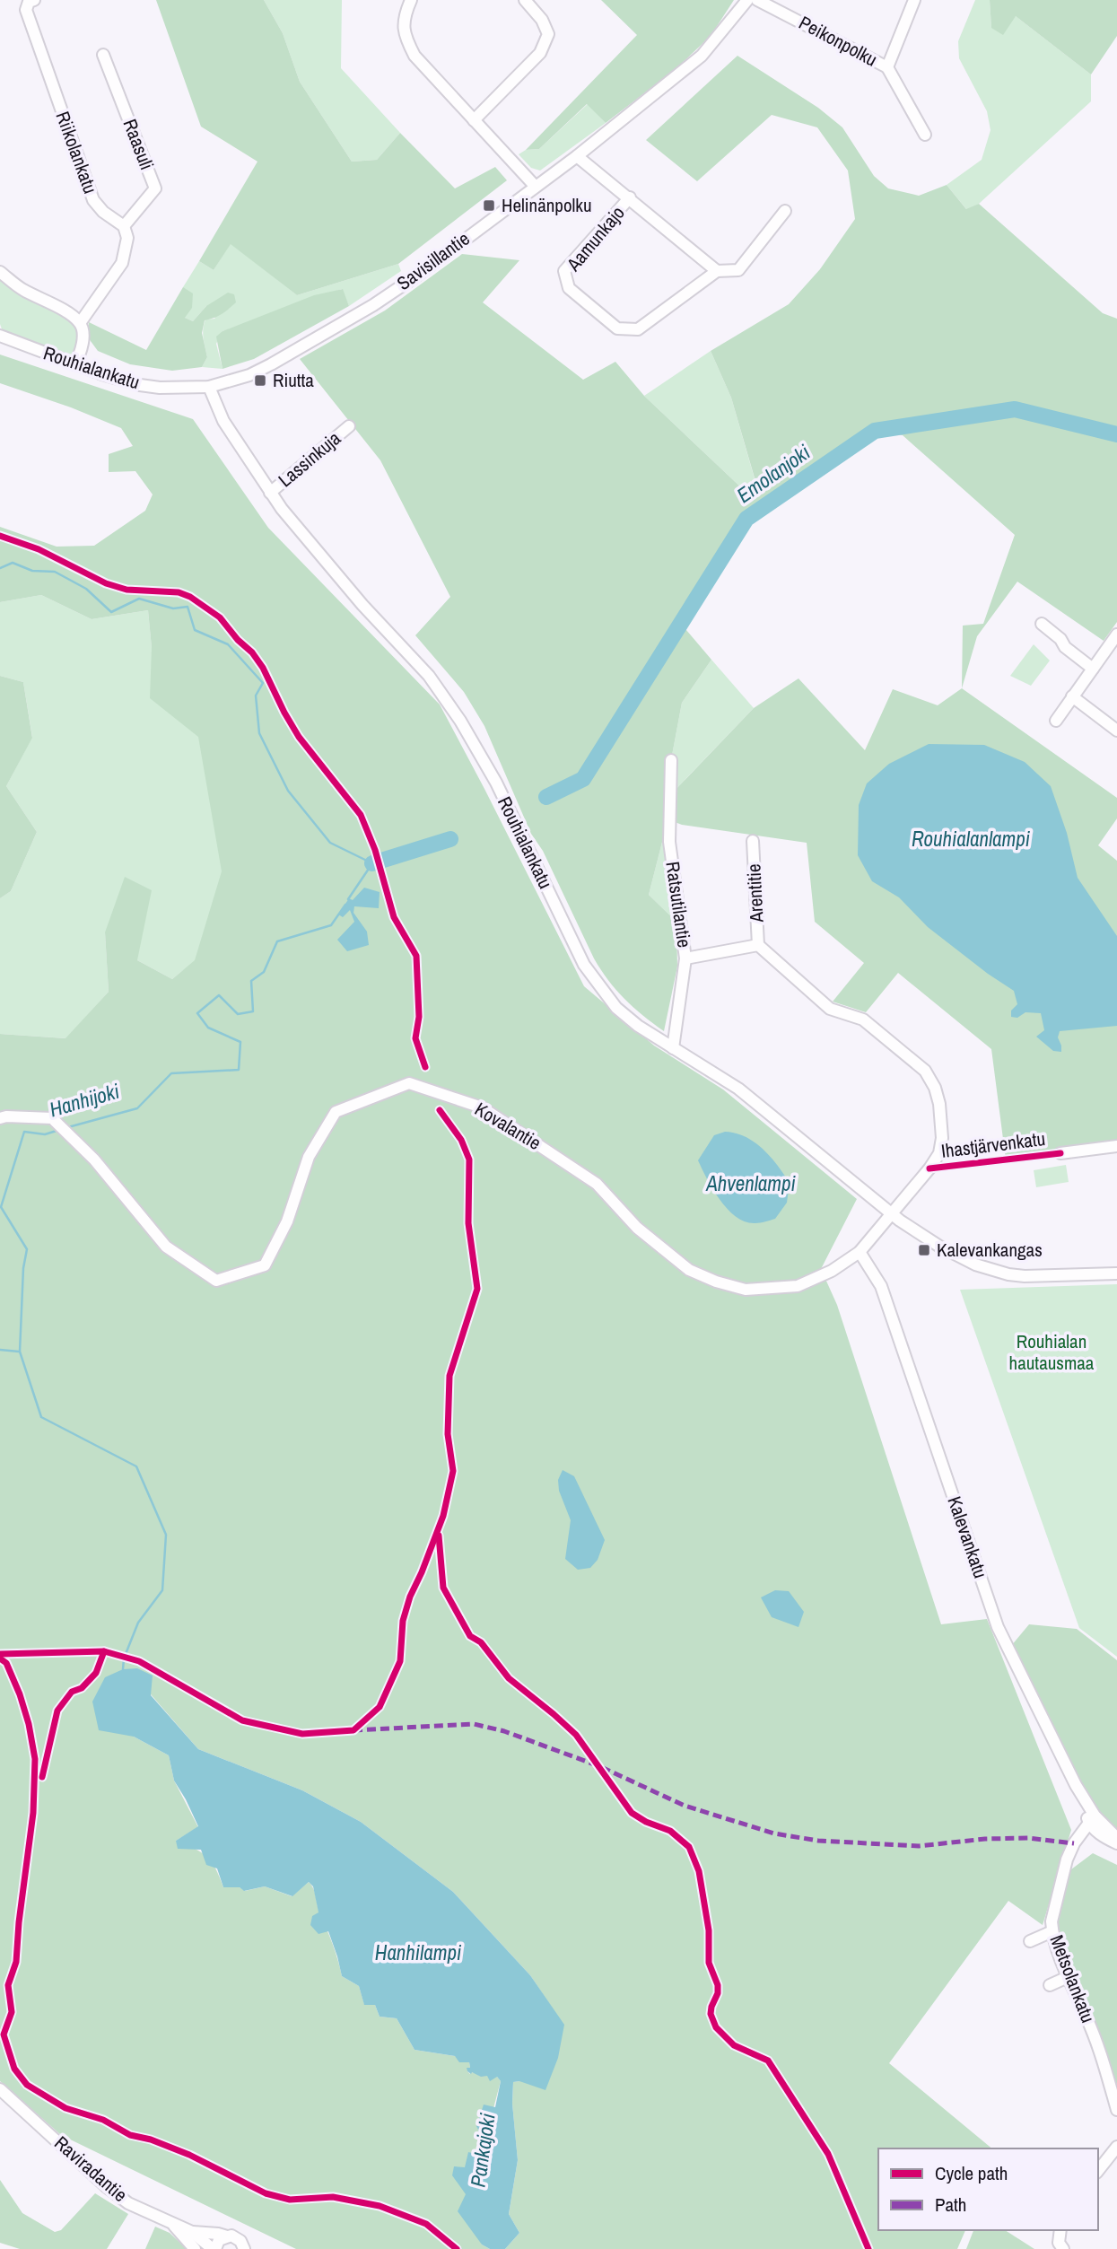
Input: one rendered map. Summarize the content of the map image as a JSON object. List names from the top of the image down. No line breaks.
{"streets":{"street":["Peikonpolku","Raasuli","Riikolankatu","Aamunkajo","Savisillantie","Rouhialankatu","Lassinkuja","Arentitie","Ratsutilantie","Kovalantie","Ihastjärvenkatu","Kalevankatu","Metsolankatu","Raviradantie"]},"crossings":[["Raasuli","Riikolankatu"],["Savisillantie","Rouhialankatu"],["Rouhialankatu","Lassinkuja"],["Rouhialankatu","Ratsutilantie"],["Rouhialankatu","Kovalantie"],["Arentitie","Kovalantie"],["Kovalantie","Kalevankatu"],["Kalevankatu","Metsolankatu"]],"water":["Emolanjoki","Rouhialanlampi","Hanhijoki","Ahvenlampi","Hanhilampi","Pankajoki"],"parks":["Rouhialan hautausmaa"],"places":{"transit":["Helinänpolku","Riutta","Kalevankangas"]},"legend":["Cycle path","Path"]}
